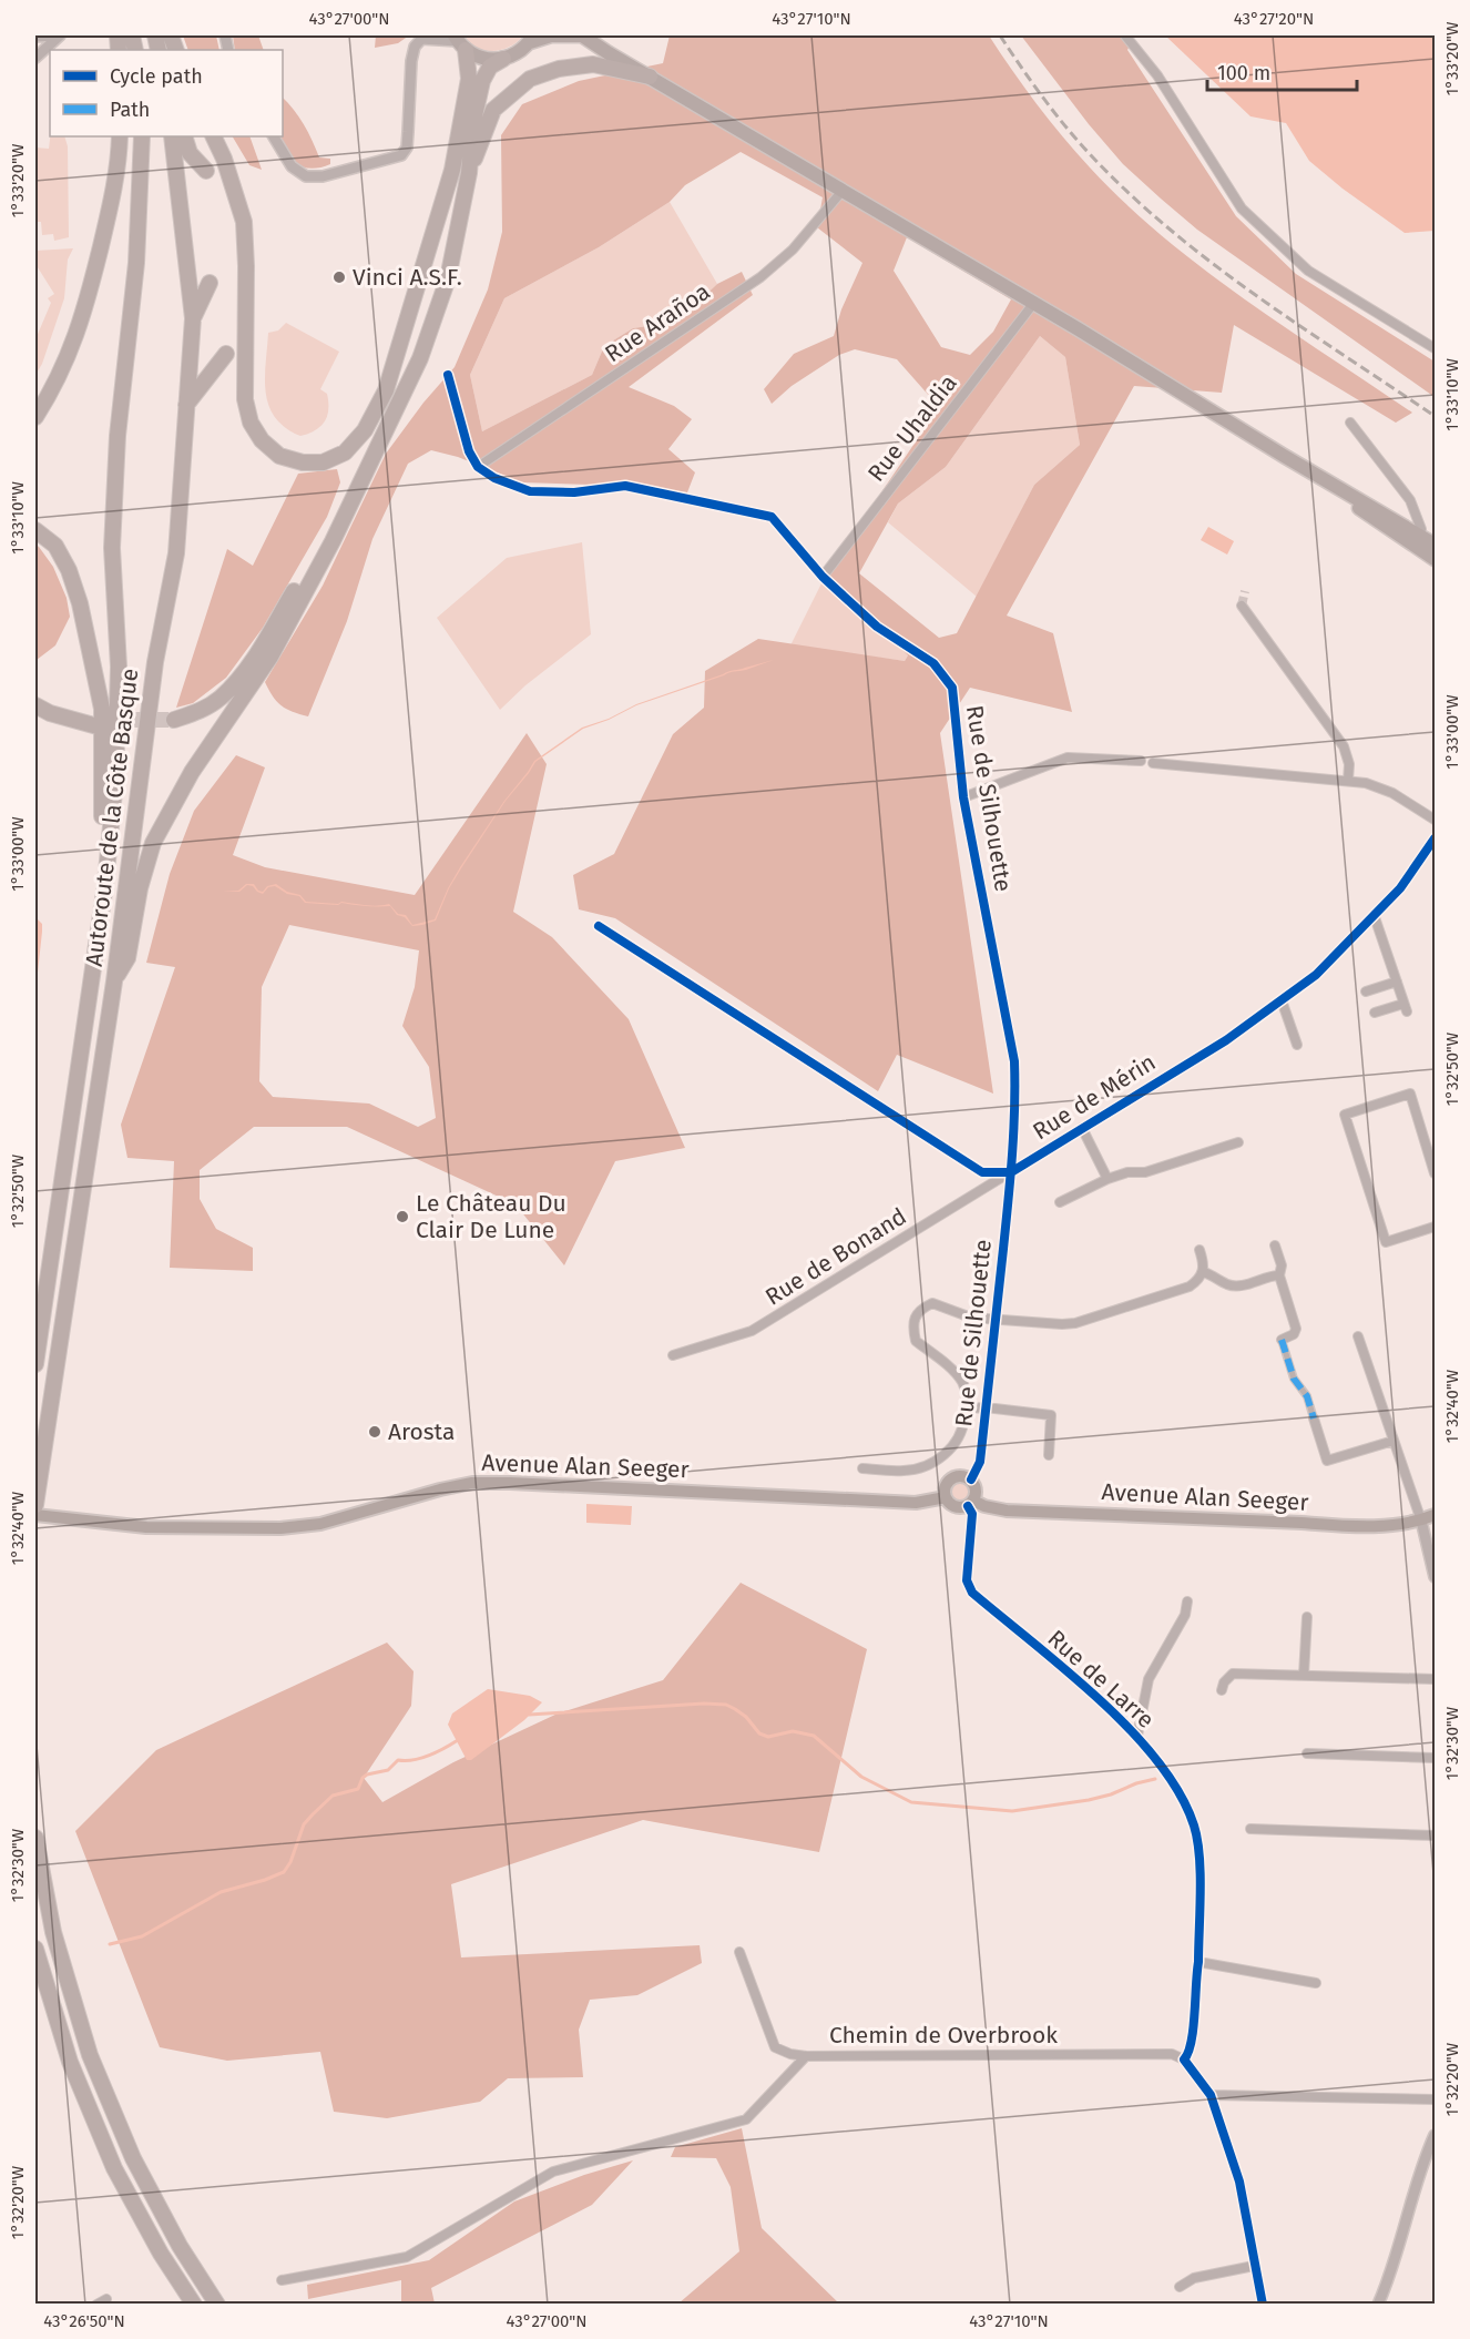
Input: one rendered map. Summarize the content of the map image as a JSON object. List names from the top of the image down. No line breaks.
{"streets":{"highway":["Autoroute de la Côte Basque"],"main road":["Avenue Alan Seeger"],"street":["Rue Arañoa","Rue Uhaldia","Rue de Silhouette","Rue de Mérin","Rue de Bonand","Rue de Larre","Chemin de Overbrook"]},"crossings":[["Rue Arañoa","Rue de Silhouette"],["Rue Uhaldia","Rue de Silhouette"],["Rue de Silhouette","Rue de Mérin"],["Rue de Silhouette","Rue de Bonand"],["Rue de Silhouette","Avenue Alan Seeger"],["Rue de Silhouette","Rue de Larre"],["Rue de Mérin","Rue de Bonand"],["Avenue Alan Seeger","Rue de Larre"],["Rue de Larre","Chemin de Overbrook"]],"places":["Vinci A.S.F.","Le Château Du Clair De Lune","Arosta"],"legend":["Cycle path","Path"],"scale_bar":"100 m","coordinates":["43°27'00\"N","43°27'10\"N","43°27'20\"N","1°33'20\"W","1°33'10\"W","1°33'00\"W","1°32'50\"W","1°32'40\"W","1°32'30\"W","1°32'20\"W","43°26'50\"N"]}
